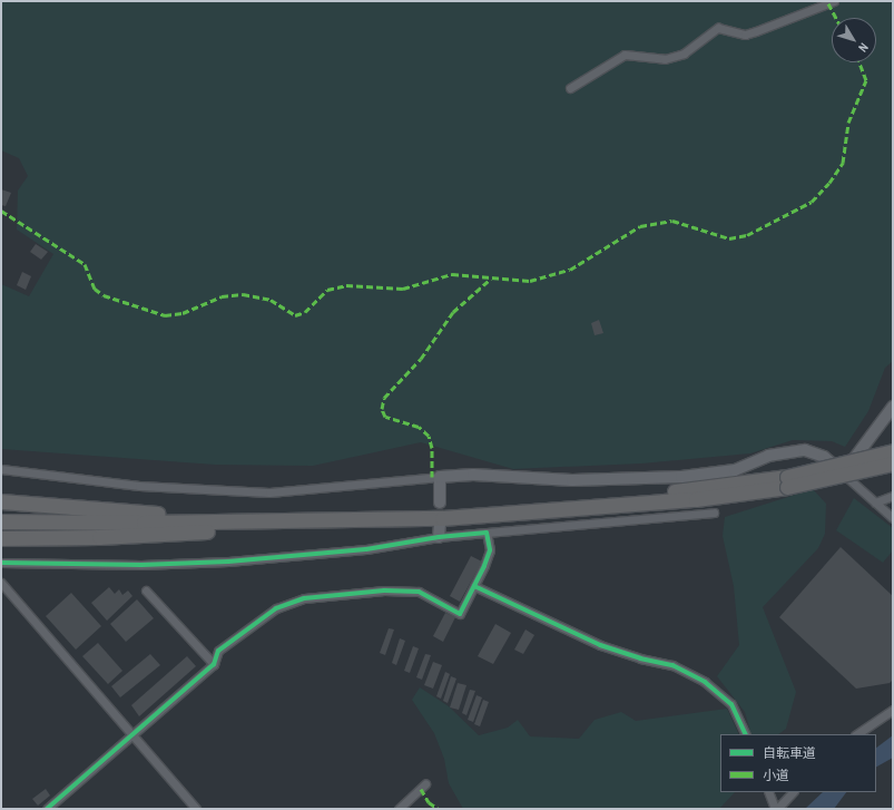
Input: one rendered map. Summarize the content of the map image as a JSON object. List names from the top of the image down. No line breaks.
{"legend":["自転車道","小道"],"north":"bottom right"}
